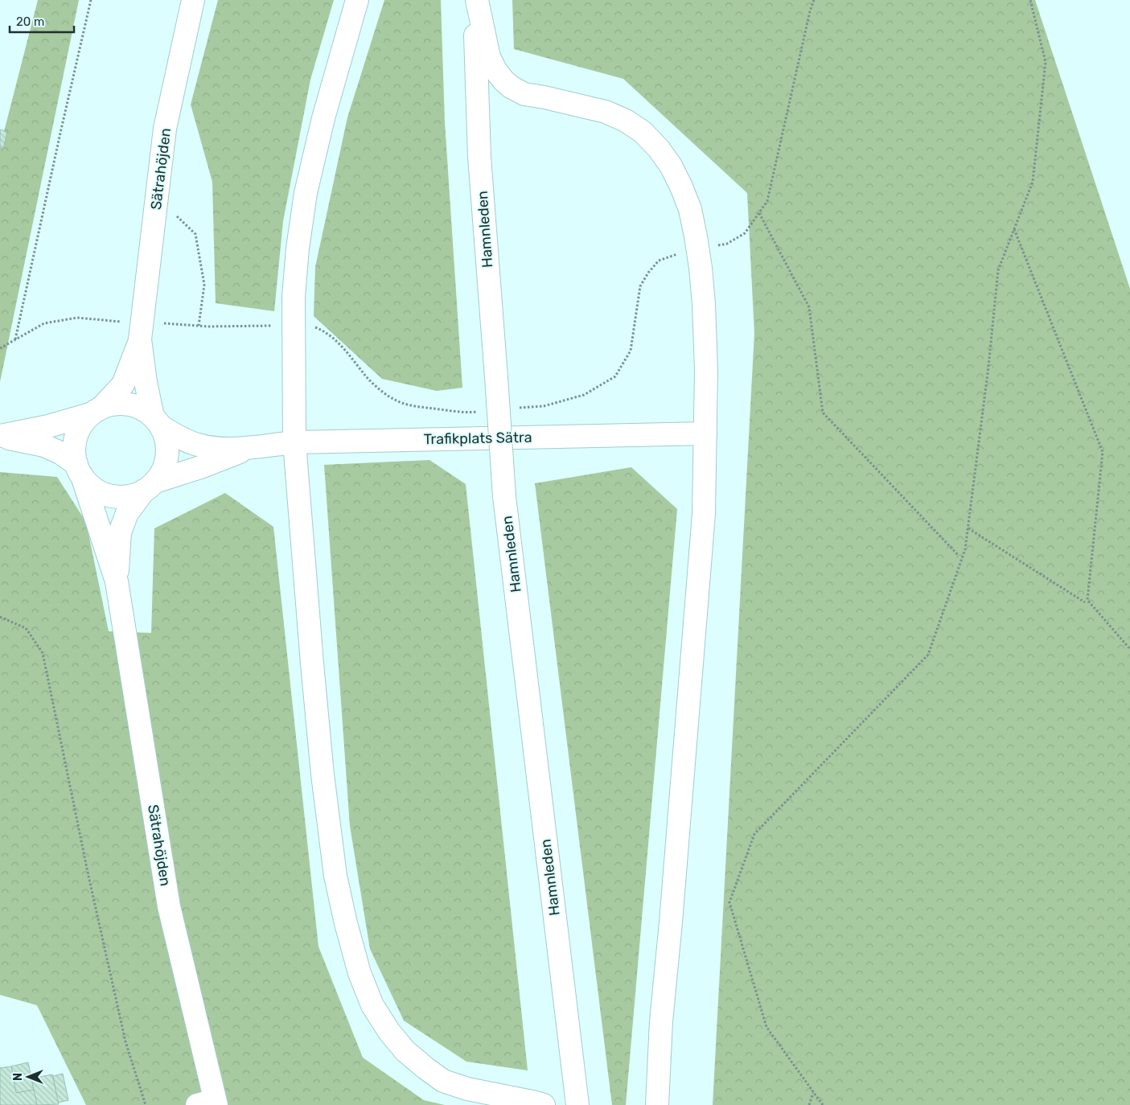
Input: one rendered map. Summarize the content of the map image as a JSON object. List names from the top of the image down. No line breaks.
{"streets":{"main road":["Sätrahöjden","Hamnleden","Trafikplats Sätra"]},"crossings":[["Sätrahöjden","Trafikplats Sätra"]],"scale_bar":"20 m","north":"left"}
